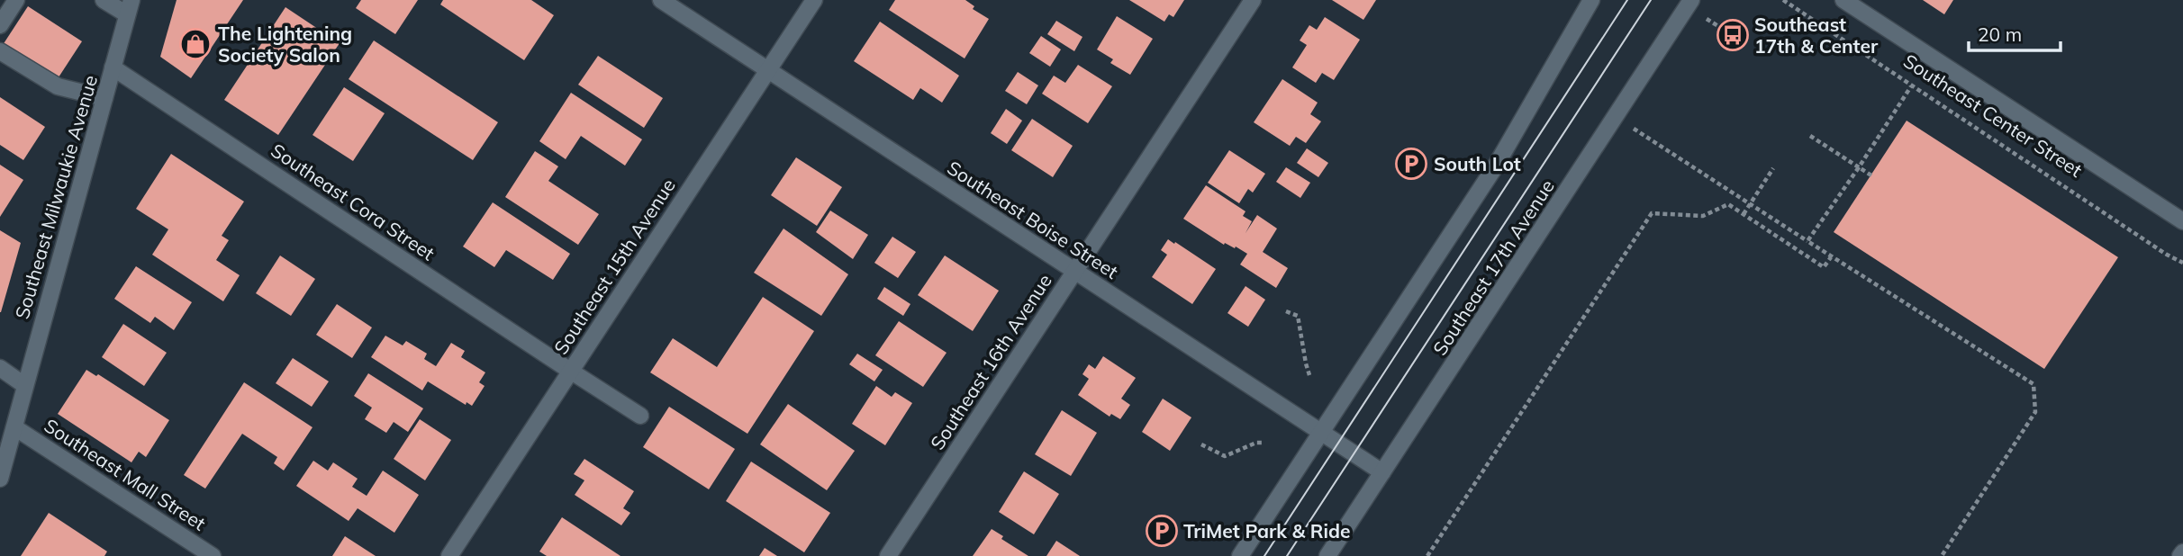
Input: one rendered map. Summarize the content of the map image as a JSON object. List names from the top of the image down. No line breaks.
{"streets":{"street":["Southeast Center Street","Southeast Milwaukie Avenue","Southeast Cora Street","Southeast Boise Street","Southeast 15th Avenue","Southeast 17th Avenue","Southeast 16th Avenue","Southeast Mall Street"]},"crossings":[["Southeast Milwaukie Avenue","Southeast Cora Street"],["Southeast Milwaukie Avenue","Southeast Mall Street"],["Southeast Cora Street","Southeast 15th Avenue"],["Southeast Boise Street","Southeast 15th Avenue"],["Southeast Boise Street","Southeast 17th Avenue"],["Southeast Boise Street","Southeast 16th Avenue"]],"places":{"bus stop":["Southeast 17th & Center"],"shop":["The Lightening Society Salon"],"parking":["South Lot","TriMet Park & Ride"]},"scale_bar":"20 m"}
